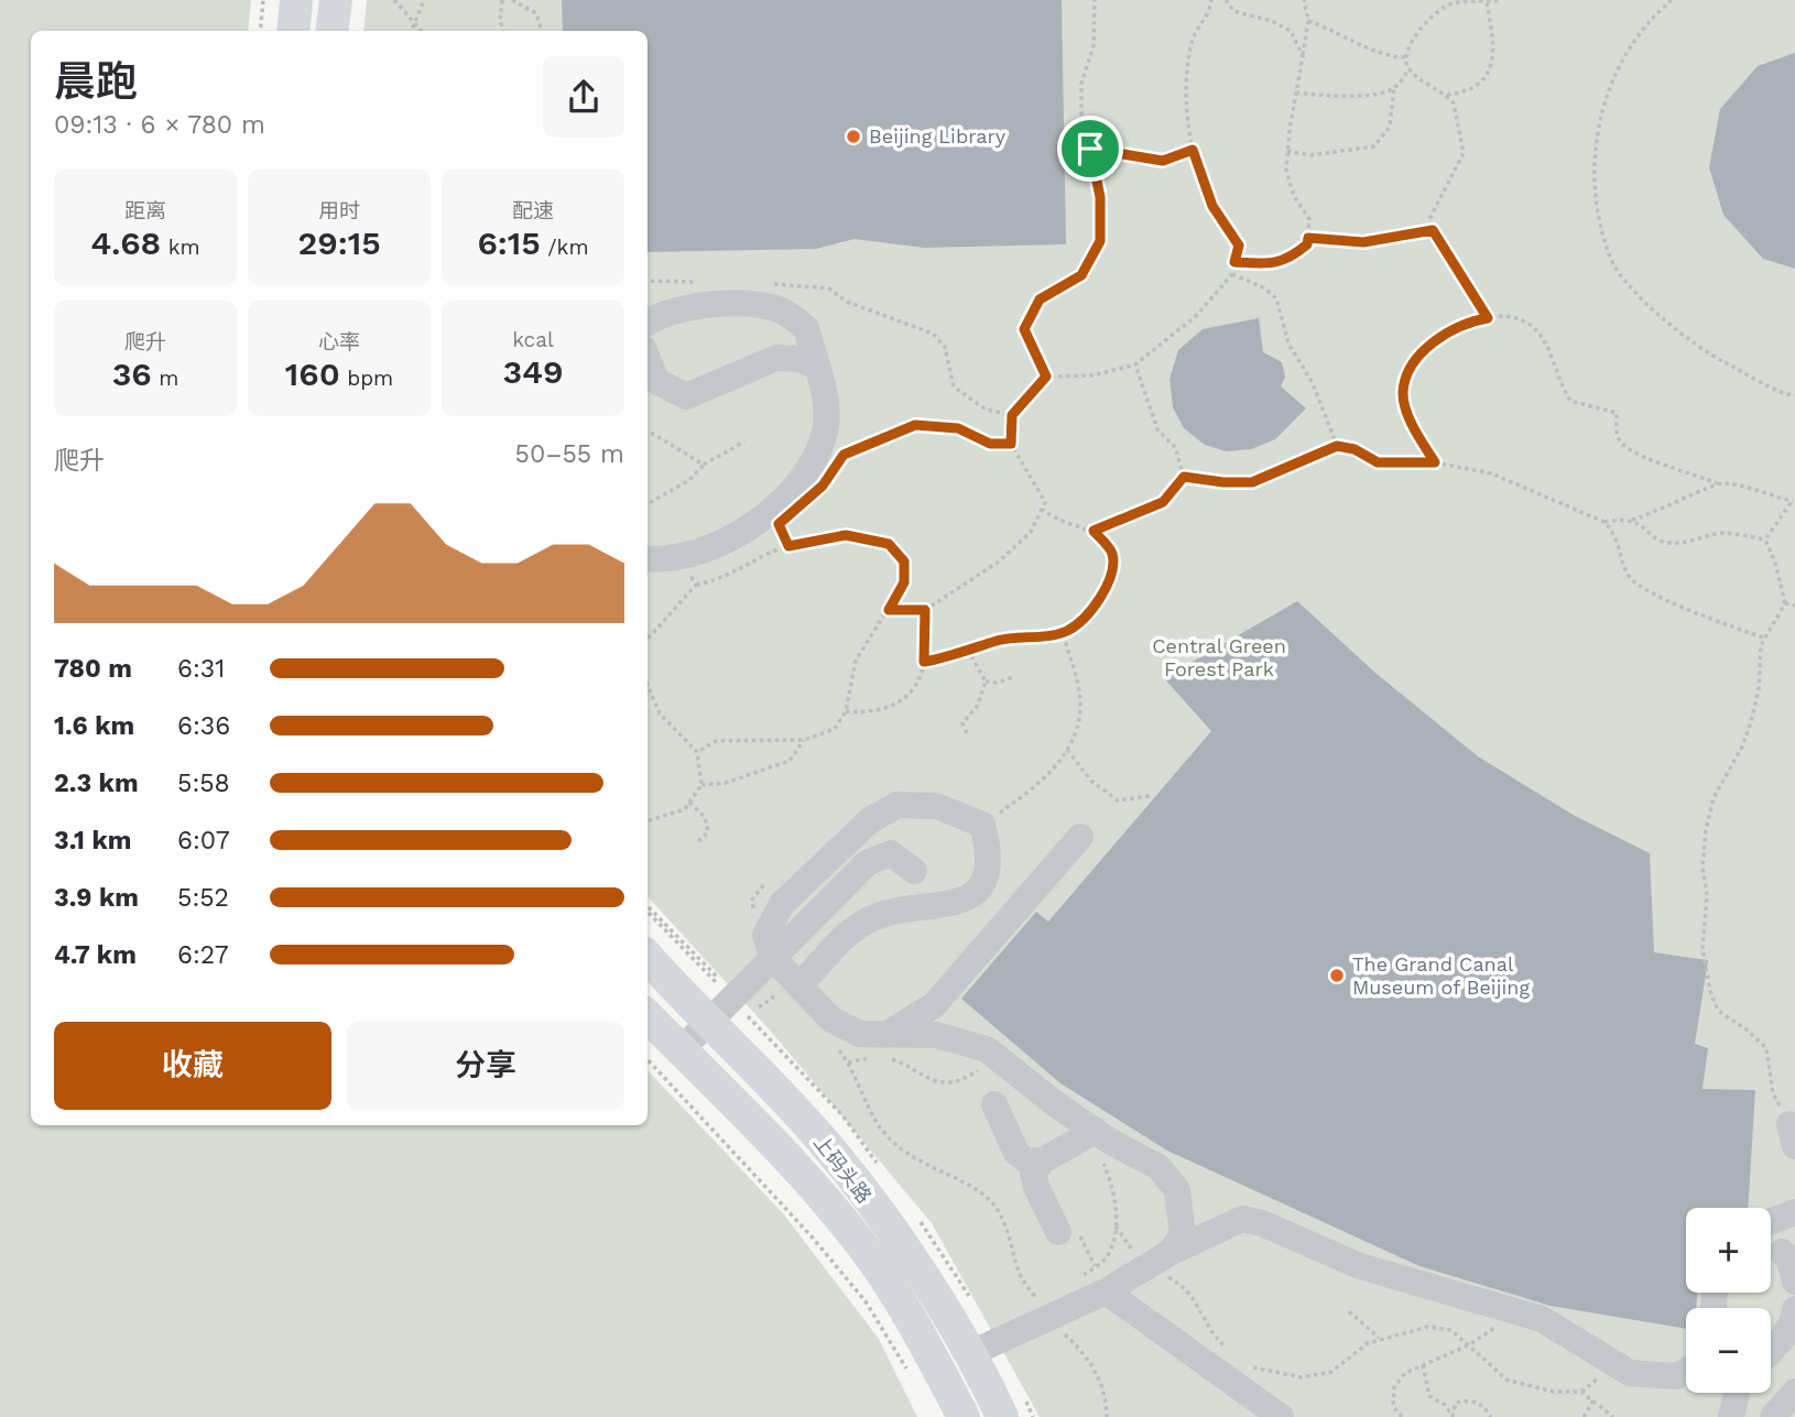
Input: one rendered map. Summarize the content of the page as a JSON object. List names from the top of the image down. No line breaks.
{"streets":{"main road":["上码头路"]},"parks":["Central Green Forest Park"],"places":["Beijing Library","The Grand Canal Museum of Beijing"],"page":{"heading":["晨跑","09:13 · 6 × 780 m"],"stats":[["距离","4.68 km"],["用时","29:15"],["配速","6:15 /km"],["爬升","36 m"],["心率","160 bpm"],["kcal","349"]],"chart":["爬升","50–55 m"],"list":[{"name":"780 m","note":"6:31"},{"name":"1.6 km","note":"6:36"},{"name":"2.3 km","note":"5:58"},{"name":"3.1 km","note":"6:07"},{"name":"3.9 km","note":"5:52"},{"name":"4.7 km","note":"6:27"}],"buttons":["收藏","分享"],"map_buttons":["+","−"]}}
